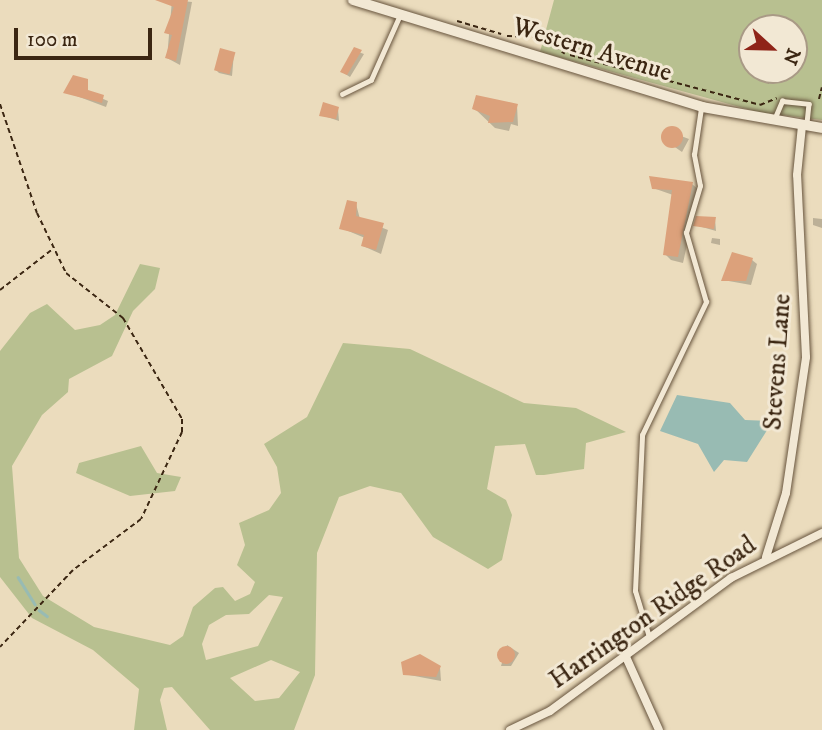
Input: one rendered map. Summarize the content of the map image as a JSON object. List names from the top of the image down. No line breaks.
{"streets":{"street":["Western Avenue","Stevens Lane","Harrington Ridge Road"]},"crossings":[["Western Avenue","Stevens Lane"],["Stevens Lane","Harrington Ridge Road"]],"scale_bar":"100 m","north":"right"}
